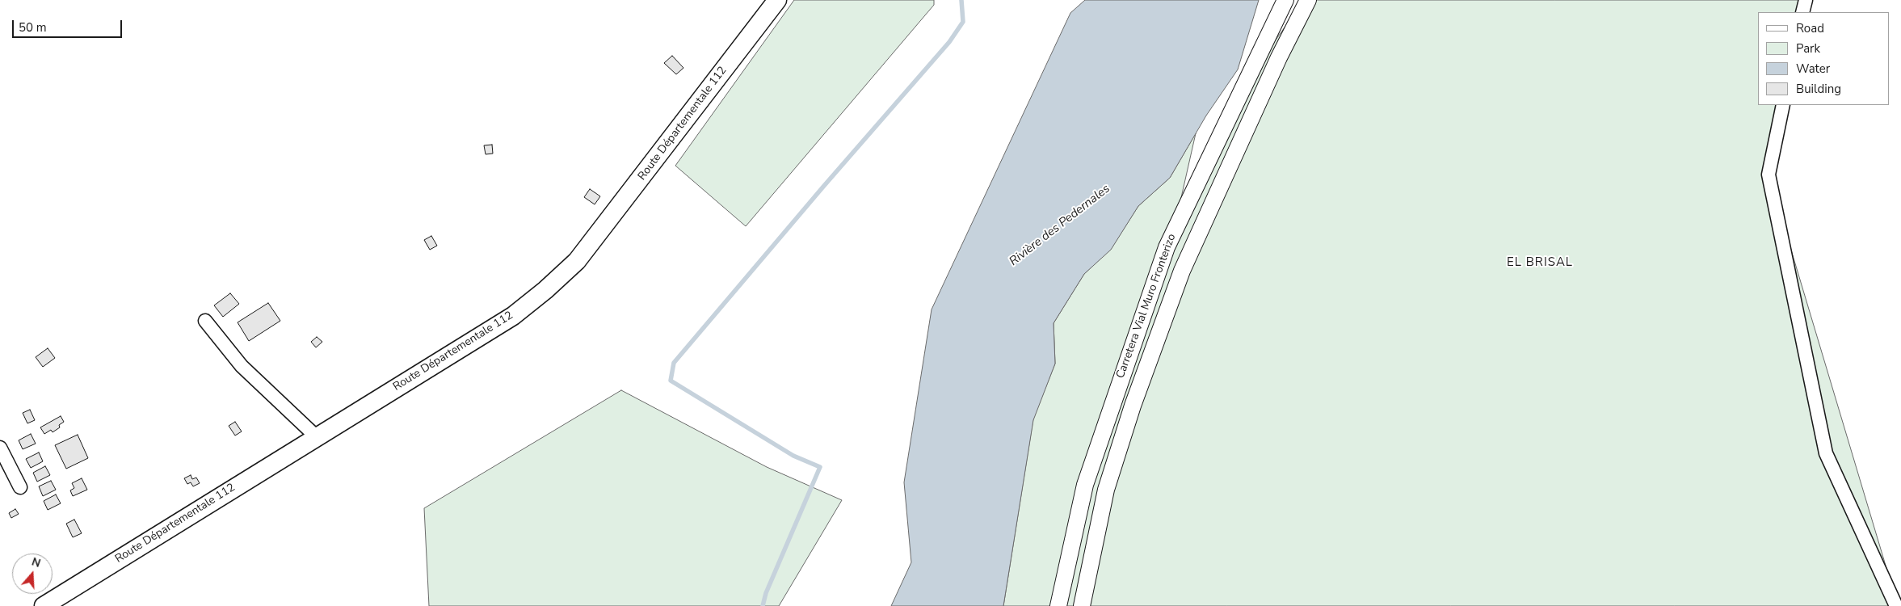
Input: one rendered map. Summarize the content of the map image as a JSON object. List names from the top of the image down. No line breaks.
{"streets":{"main road":["Route Départementale 112"],"street":["Carretera Vial Muro Fronterizo"]},"districts":["EL BRISAL"],"water":["Rivière des Pedernales"],"legend":["Road","Park","Water","Building"],"scale_bar":"50 m","north":"top"}
